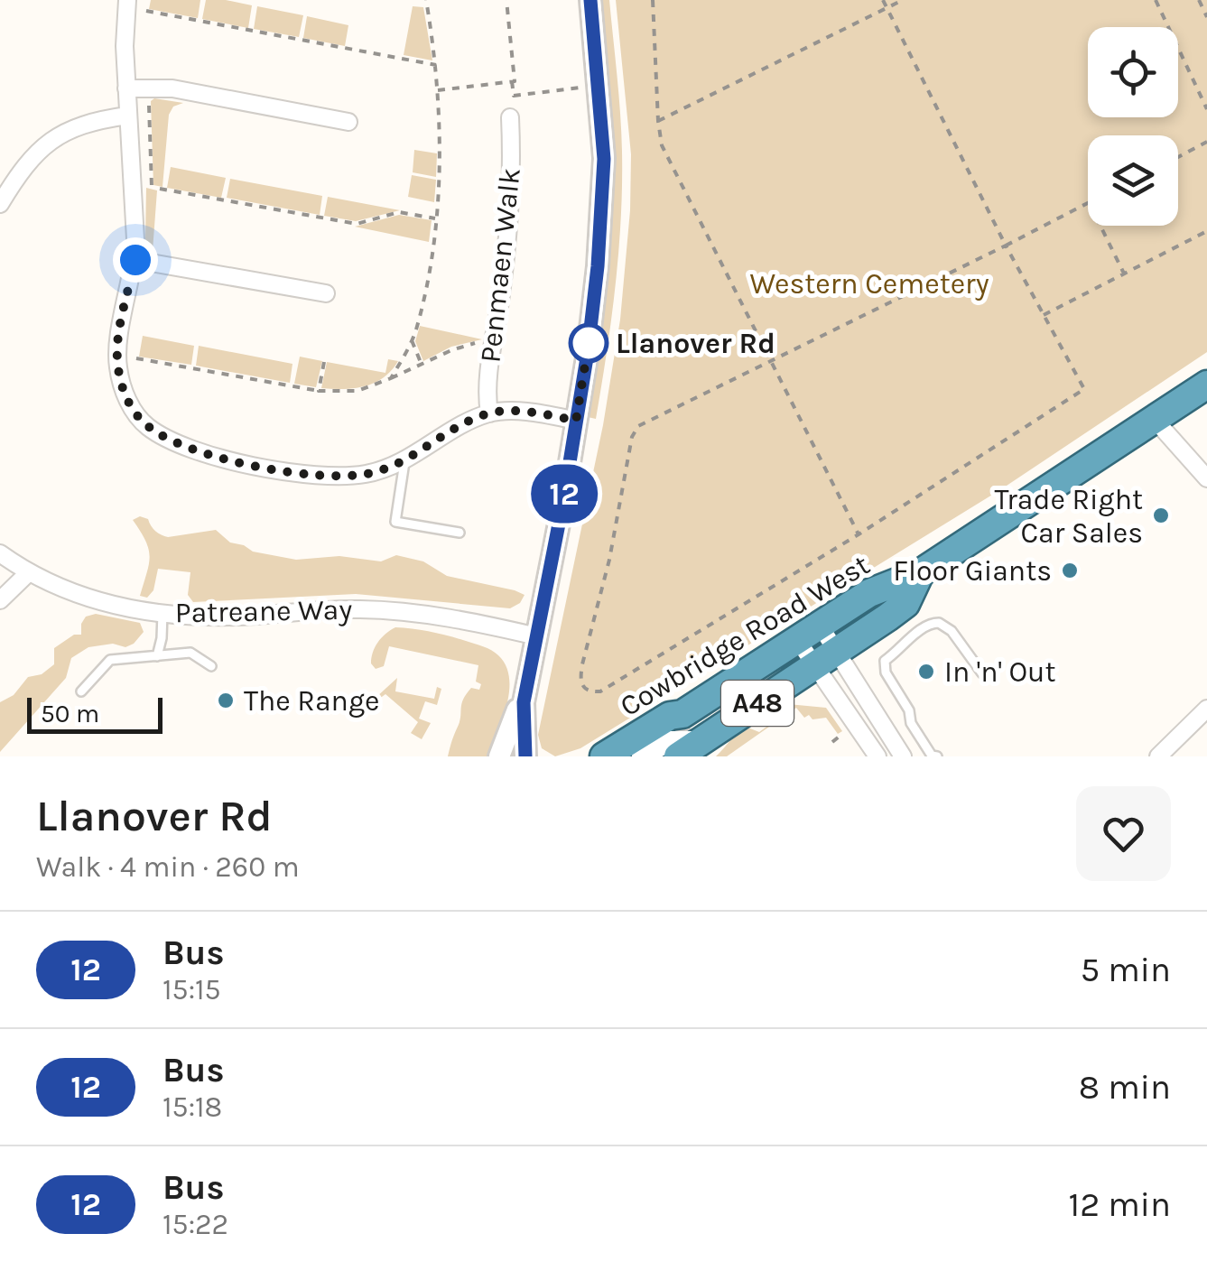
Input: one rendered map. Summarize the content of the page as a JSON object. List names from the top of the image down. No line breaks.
{"streets":{"highway":["Cowbridge Road West","A48"],"street":["Penmaen Walk","Patreane Way"]},"parks":["Western Cemetery"],"places":["Llanover Rd","Trade Right Car Sales","Floor Giants","In 'n' Out","The Range"],"lines":["bus line 12"],"scale_bar":"50 m","page":{"on_map":"12","scale":"50 m","heading":["Llanover Rd","Walk · 4 min · 260 m"],"list":[{"mark":"12","name":"Bus","note":"15:15","value":"5 min"},{"mark":"12","name":"Bus","note":"15:18","value":"8 min"},{"mark":"12","name":"Bus","note":"15:22","value":"12 min"}]}}
